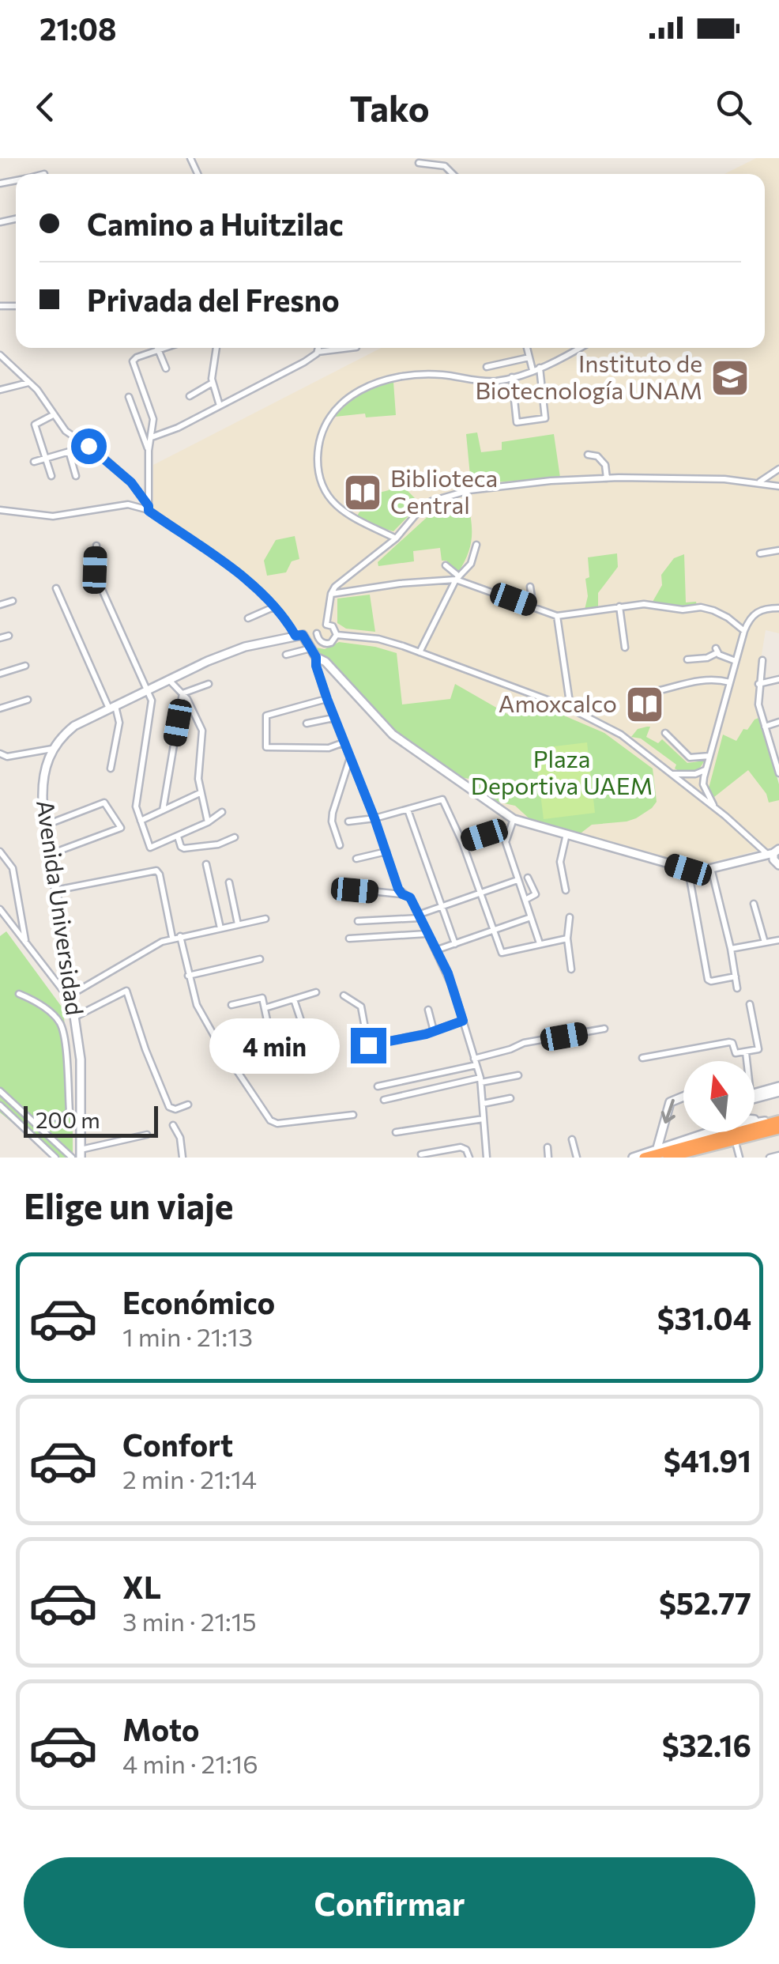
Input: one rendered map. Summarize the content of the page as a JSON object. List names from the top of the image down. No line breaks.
{"streets":{"street":["Avenida Universidad"]},"parks":["Plaza Deportiva UAEM"],"places":{"school or university":["Instituto de Biotecnología UNAM"],"library":["Biblioteca Central","Amoxcalco"]},"scale_bar":"200 m","north":"top","page":{"status":"21:08","header":"Tako","banner":["Camino a Huitzilac","Privada del Fresno"],"bubble":"4 min","scale":"200 m","heading":"Elige un viaje","list":[{"name":"Económico","note":"1 min · 21:13","value":"$31.04"},{"name":"Confort","note":"2 min · 21:14","value":"$41.91"},{"name":"XL","note":"3 min · 21:15","value":"$52.77"},{"name":"Moto","note":"4 min · 21:16","value":"$32.16"}],"buttons":"Confirmar"}}
